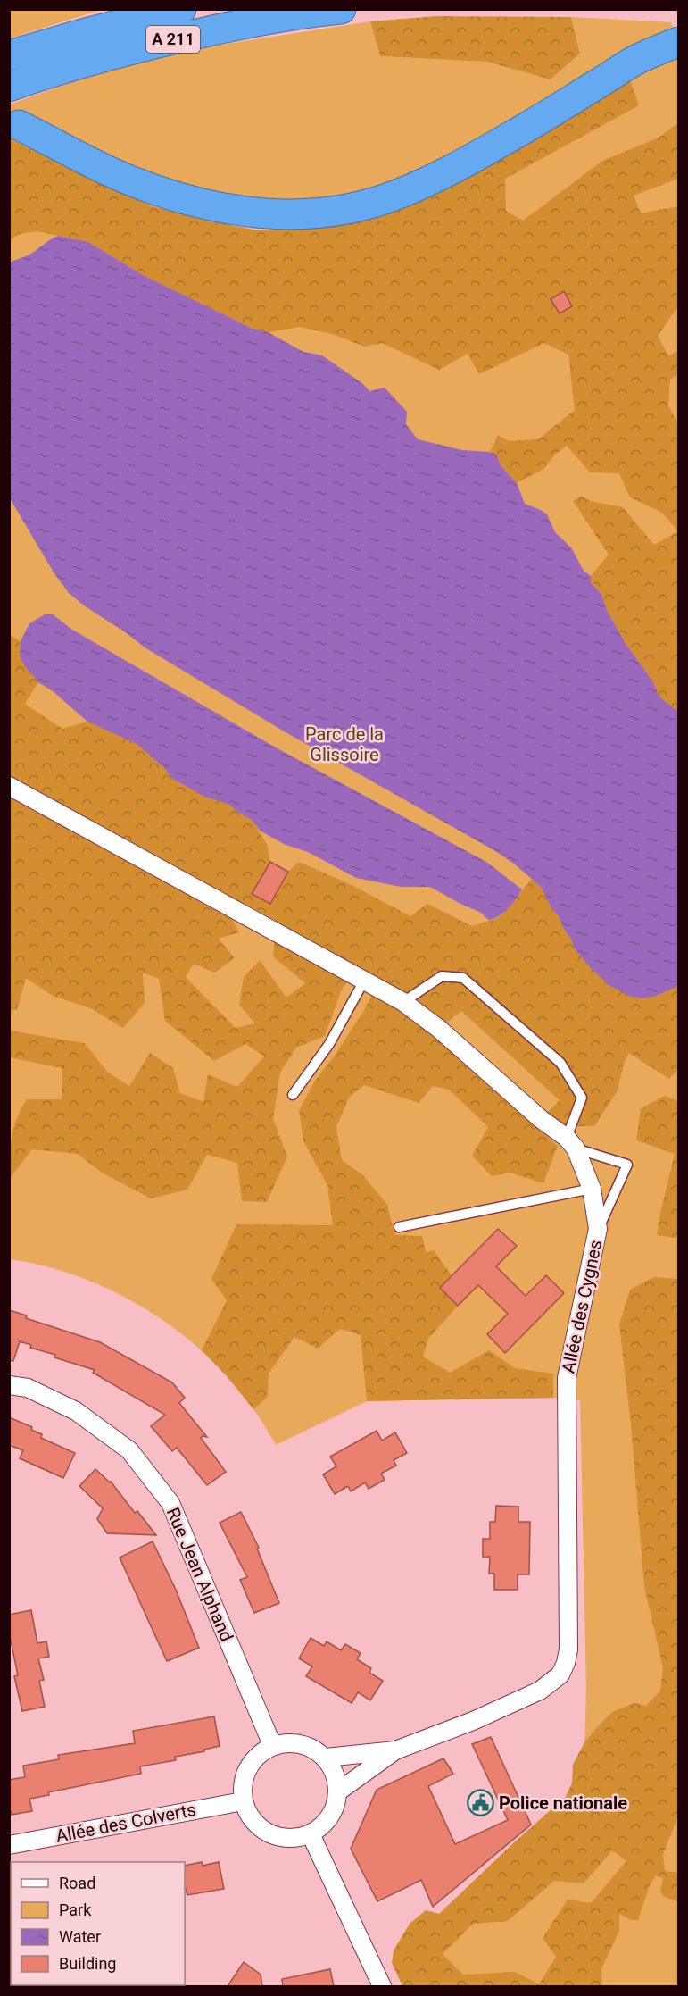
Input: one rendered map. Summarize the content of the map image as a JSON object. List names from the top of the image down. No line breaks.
{"streets":{"highway":["A 211"],"street":["Allée des Cygnes","Rue Jean Alphand","Allée des Colverts"]},"crossings":[["Allée des Cygnes","Rue Jean Alphand"],["Allée des Cygnes","Allée des Colverts"],["Rue Jean Alphand","Allée des Colverts"]],"parks":["Parc de la Glissoire"],"places":{"public building":["Police nationale"]},"legend":["Road","Park","Water","Building"]}
